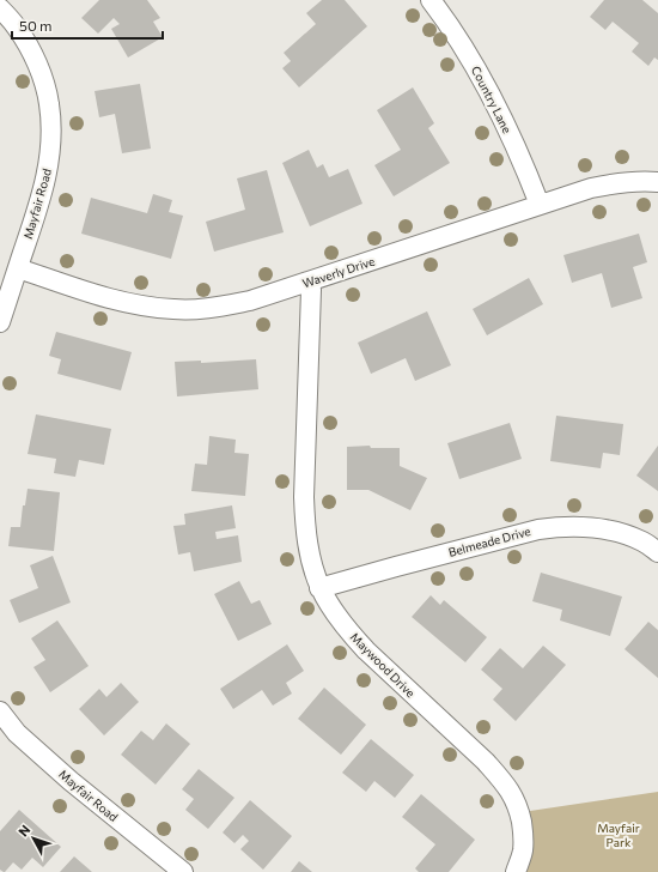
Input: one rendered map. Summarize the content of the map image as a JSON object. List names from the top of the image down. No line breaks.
{"streets":{"street":["Country Lane","Mayfair Road","Waverly Drive","Belmeade Drive","Maywood Drive"]},"crossings":[["Country Lane","Waverly Drive"],["Mayfair Road","Waverly Drive"],["Waverly Drive","Maywood Drive"],["Belmeade Drive","Maywood Drive"]],"parks":["Mayfair Park"],"scale_bar":"50 m","north":"top left"}
